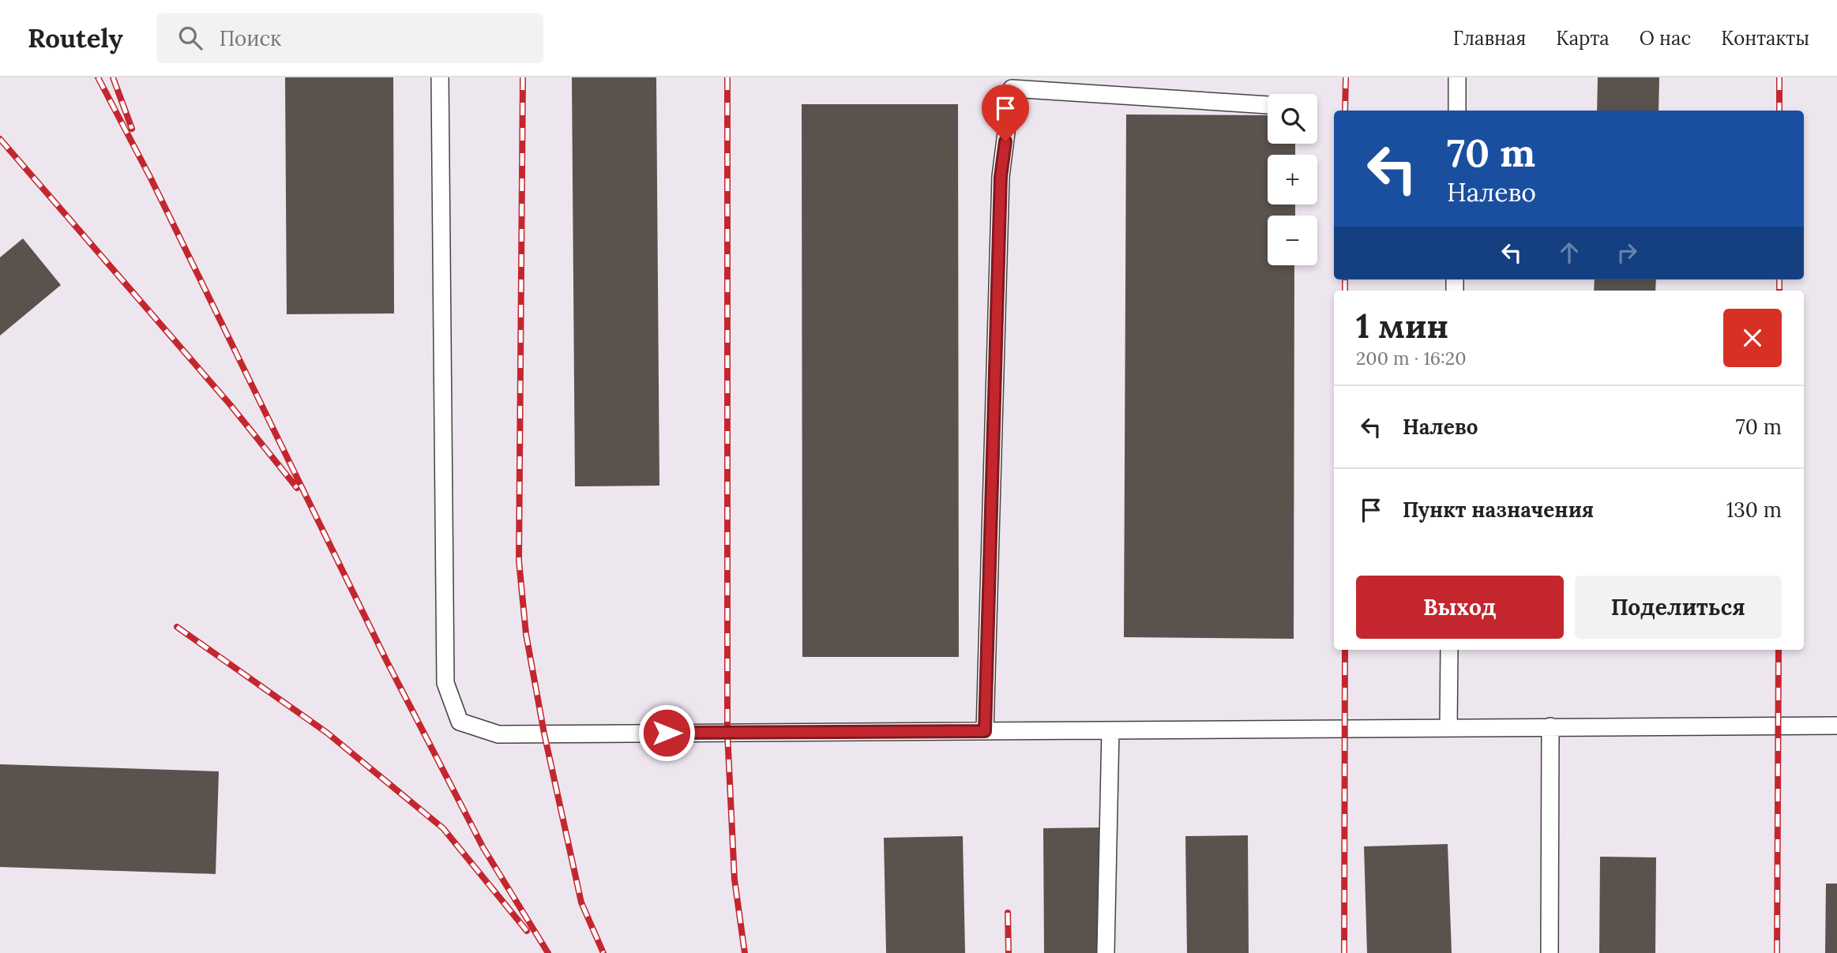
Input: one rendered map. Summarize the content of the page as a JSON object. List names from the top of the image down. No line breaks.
{"page":{"header":"Routely","search":"Поиск","nav":["Главная","Карта","О нас","Контакты"],"map_buttons":["+","−"],"turn":["70 m","Налево"],"heading":["1 мин","200 m · 16:20"],"list":[{"name":"Налево","value":"70 m"},{"name":"Пункт назначения","value":"130 m"}],"buttons":["Выход","Поделиться"]}}
